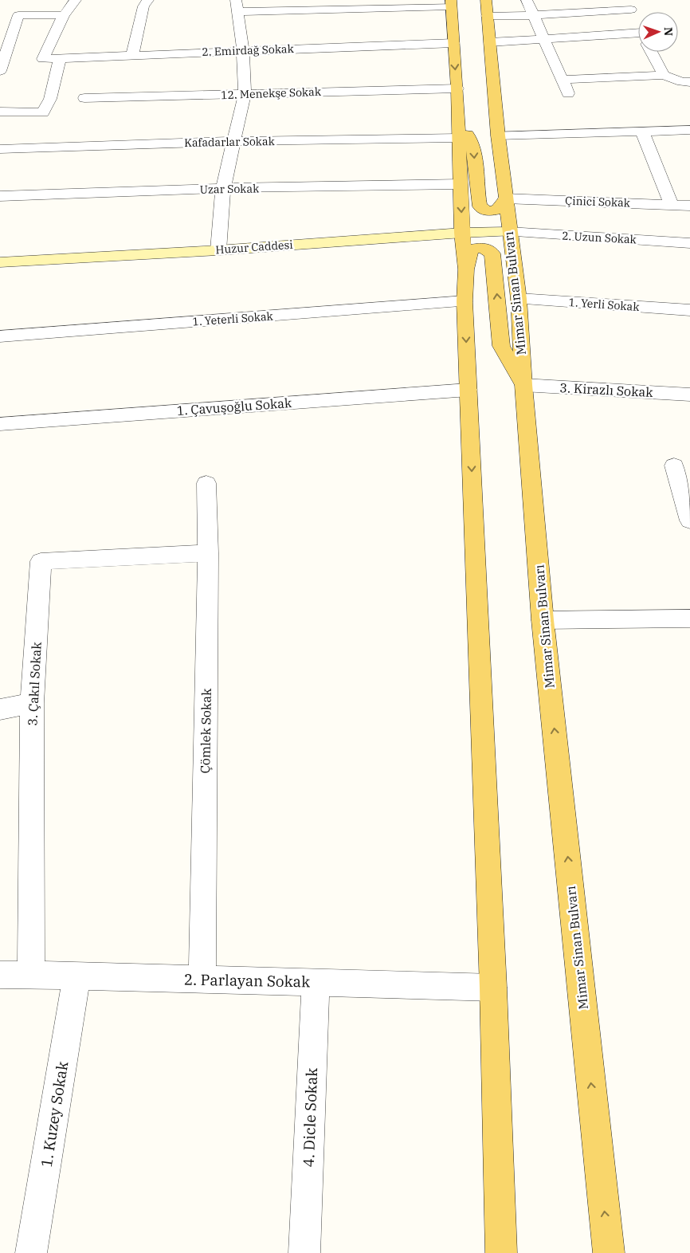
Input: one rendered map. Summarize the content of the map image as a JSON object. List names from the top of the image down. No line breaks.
{"streets":{"main road":["Huzur Caddesi","Mimar Sinan Bulvarı"],"street":["2. Emirdağ Sokak","12. Menekşe Sokak","Kafadarlar Sokak","Uzar Sokak","Çinici Sokak","2. Uzun Sokak","1. Yerli Sokak","1. Yeterli Sokak","3. Kirazlı Sokak","1. Çavuşoğlu Sokak","3. Çakıl Sokak","Çömlek Sokak","2. Parlayan Sokak","1. Kuzey Sokak","4. Dicle Sokak"]},"crossings":[["Çinici Sokak","Mimar Sinan Bulvarı"],["2. Uzun Sokak","Huzur Caddesi"],["2. Uzun Sokak","Mimar Sinan Bulvarı"],["Huzur Caddesi","Mimar Sinan Bulvarı"],["Mimar Sinan Bulvarı","1. Yerli Sokak"],["Mimar Sinan Bulvarı","3. Kirazlı Sokak"],["3. Çakıl Sokak","Çömlek Sokak"],["3. Çakıl Sokak","2. Parlayan Sokak"],["Çömlek Sokak","2. Parlayan Sokak"],["2. Parlayan Sokak","1. Kuzey Sokak"],["2. Parlayan Sokak","4. Dicle Sokak"]],"north":"right"}
